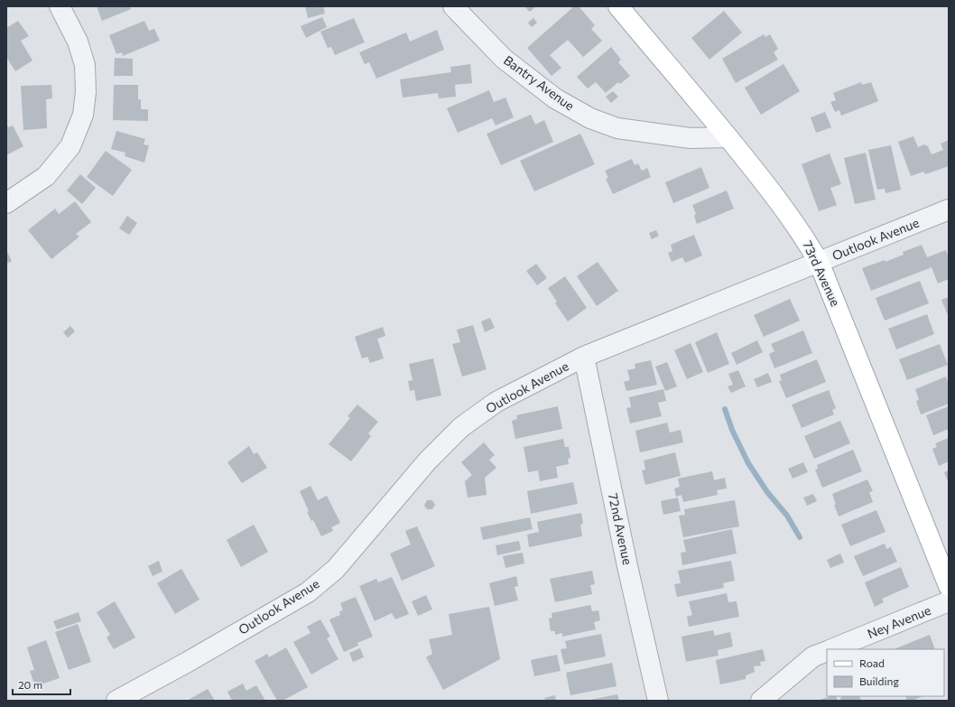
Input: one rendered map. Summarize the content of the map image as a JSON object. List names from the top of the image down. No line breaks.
{"streets":{"main road":["73rd Avenue"],"street":["Bantry Avenue","Outlook Avenue","72nd Avenue","Ney Avenue"]},"crossings":[["Bantry Avenue","73rd Avenue"],["Outlook Avenue","73rd Avenue"],["Outlook Avenue","72nd Avenue"]],"legend":["Road","Building"],"scale_bar":"20 m"}
